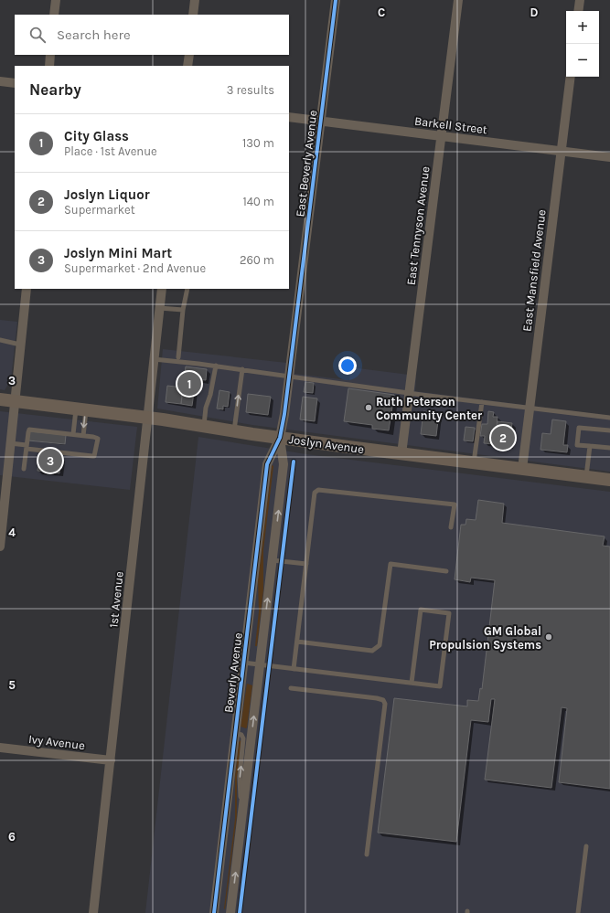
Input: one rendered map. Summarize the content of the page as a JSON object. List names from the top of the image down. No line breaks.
{"streets":{"main road":["Joslyn Avenue"],"street":["Barkell Street","East Beverly Avenue","East Tennyson Avenue","East Mansfield Avenue","1st Avenue","Beverly Avenue","Ivy Avenue"]},"crossings":[["Barkell Street","East Beverly Avenue"],["Barkell Street","East Tennyson Avenue"],["Barkell Street","East Mansfield Avenue"],["East Beverly Avenue","Joslyn Avenue"],["East Beverly Avenue","Beverly Avenue"],["East Tennyson Avenue","Joslyn Avenue"],["East Mansfield Avenue","Joslyn Avenue"],["Joslyn Avenue","1st Avenue"],["Joslyn Avenue","Beverly Avenue"],["1st Avenue","Ivy Avenue"]],"places":["Ruth Peterson Community Center","GM Global Propulsion Systems"],"page":{"map_buttons":["+","−"],"search":"Search here","heading":["Nearby","3 results"],"list":[{"mark":"1","name":"City Glass","note":"Place · 1st Avenue","value":"130 m"},{"mark":"2","name":"Joslyn Liquor","note":"Supermarket","value":"140 m"},{"mark":"3","name":"Joslyn Mini Mart","note":"Supermarket · 2nd Avenue","value":"260 m"}],"pins":["1","2","3"]},"grid":{"columns":["C","D"],"rows":["3","4","5","6"]}}
